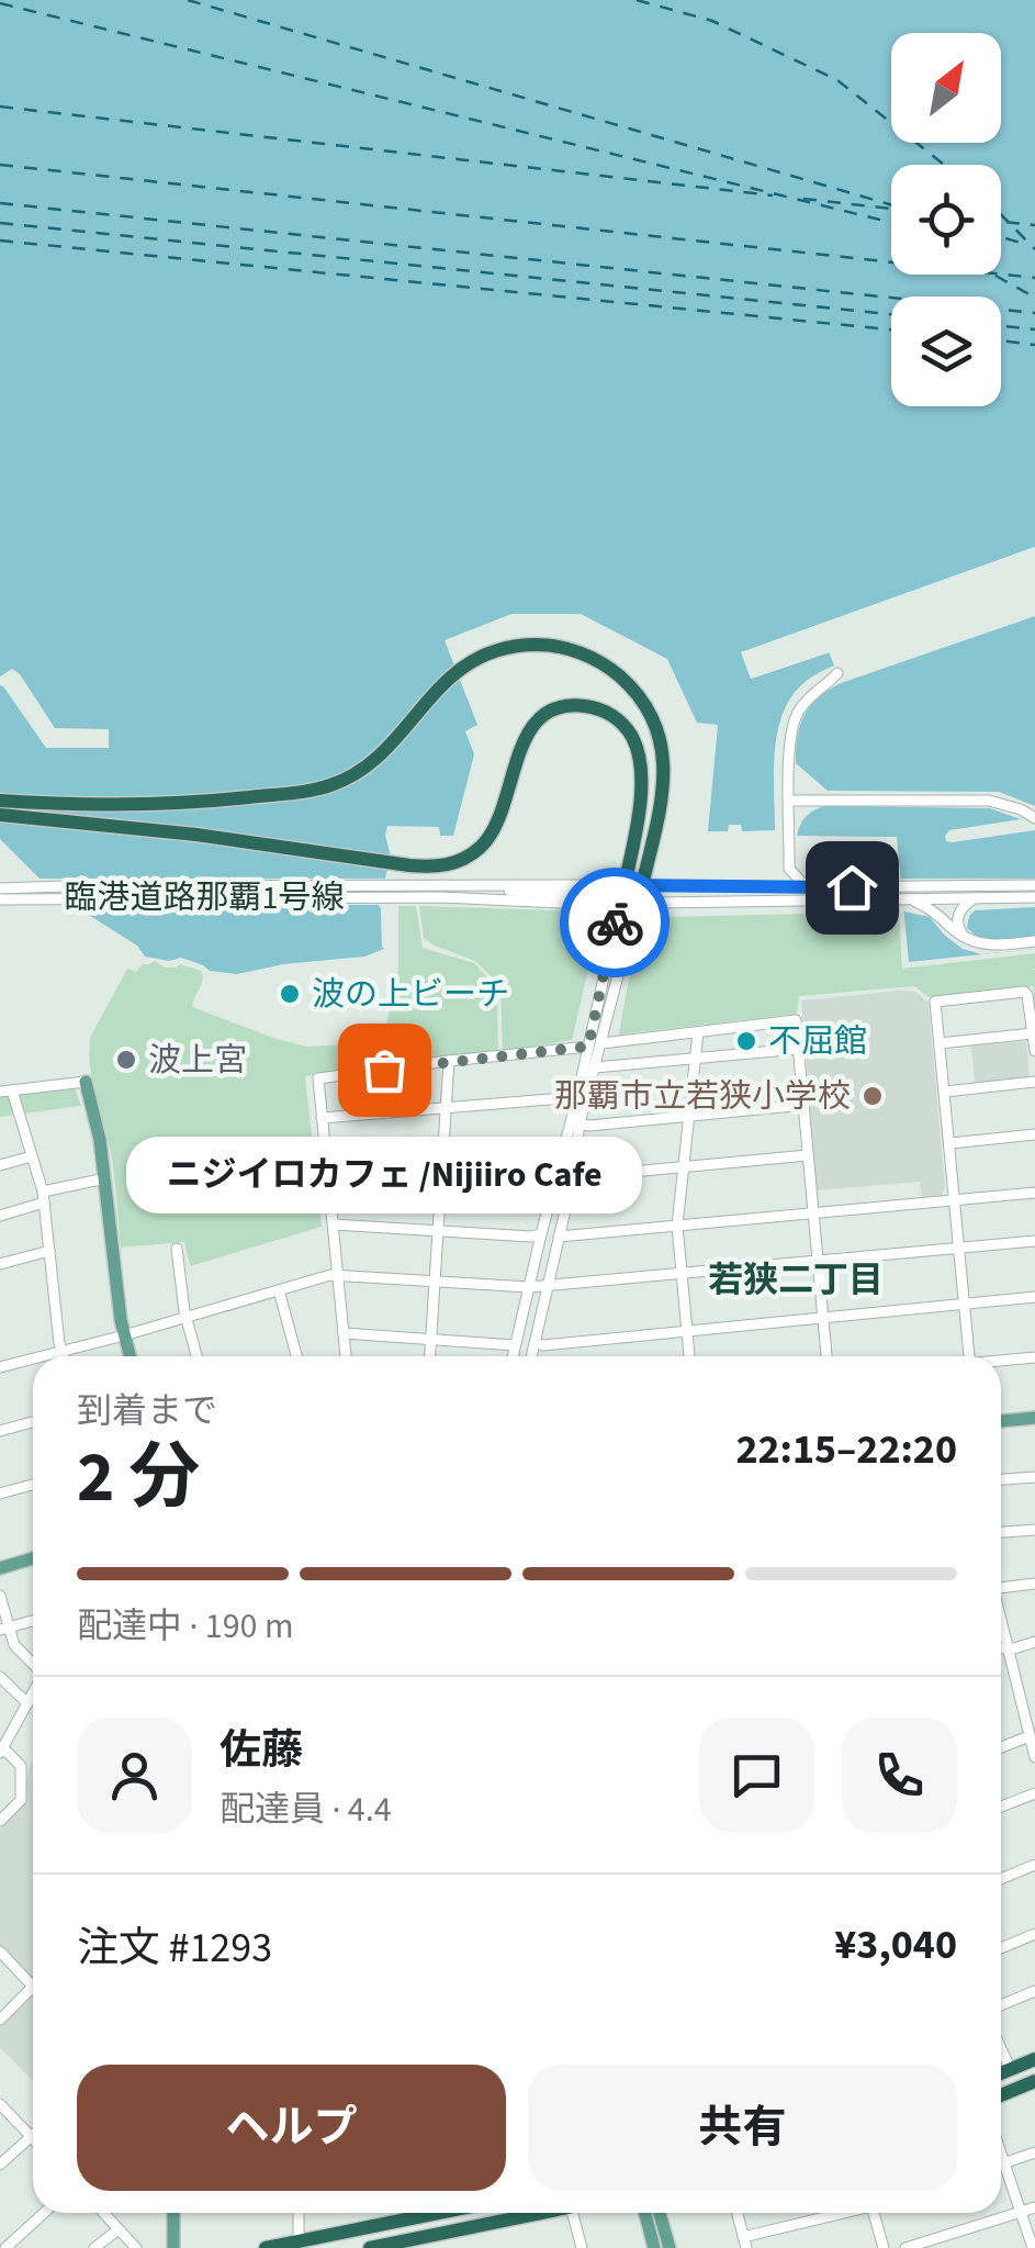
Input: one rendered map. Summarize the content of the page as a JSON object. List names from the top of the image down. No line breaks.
{"streets":{"street":["臨港道路那覇1号線"]},"districts":["若狭二丁目"],"places":["波の上ビーチ","不屈館","波上宮","ニジイロカフェ /Nijiiro Cafe","那覇市立若狭小学校"],"north":"top right","page":{"bubble":"ニジイロカフェ /Nijiiro Cafe","heading":["2 分","到着まで","22:15–22:20"],"panel":["佐藤","配達員 · 4.4","注文 #1293","¥3,040"],"bar":"配達中 · 190 m","buttons":["ヘルプ","共有"]}}
